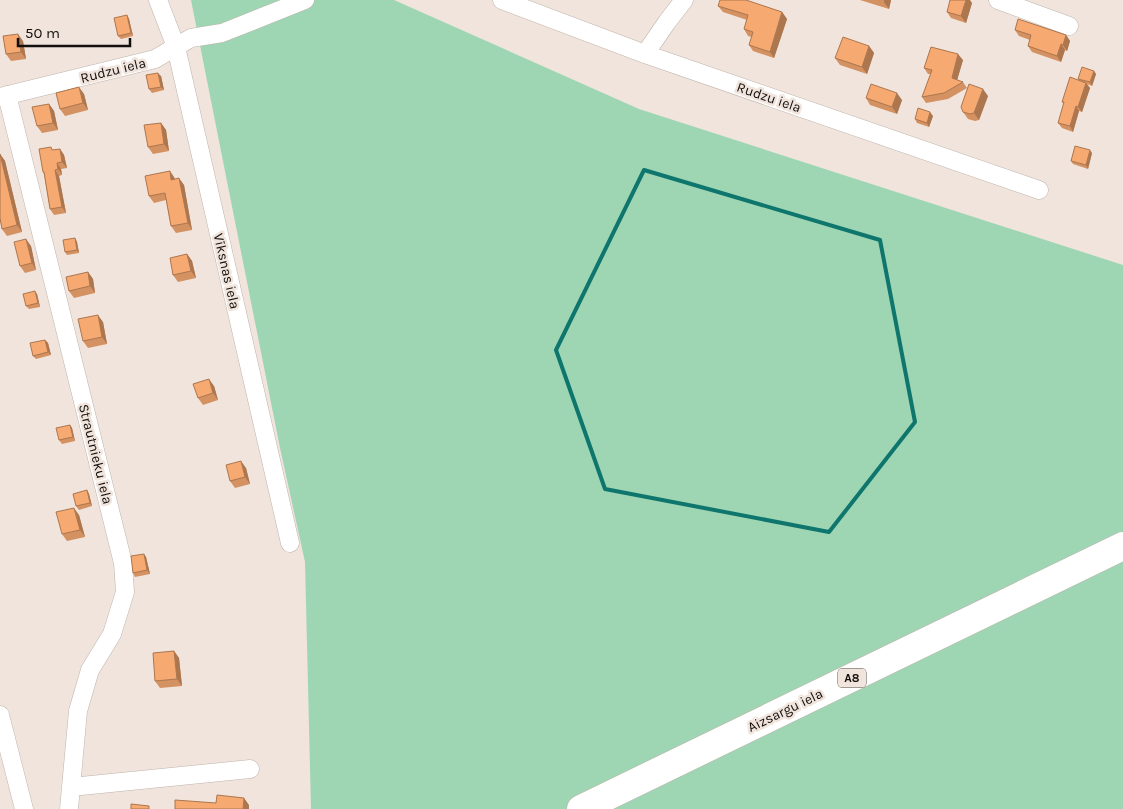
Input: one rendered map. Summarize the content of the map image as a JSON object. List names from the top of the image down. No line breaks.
{"streets":{"highway":["A8","Aizsargu iela"],"street":["Rudzu iela","Vīksnas iela","Strautnieku iela"]},"crossings":[["Rudzu iela","Vīksnas iela"],["Rudzu iela","Strautnieku iela"]],"scale_bar":"50 m"}
